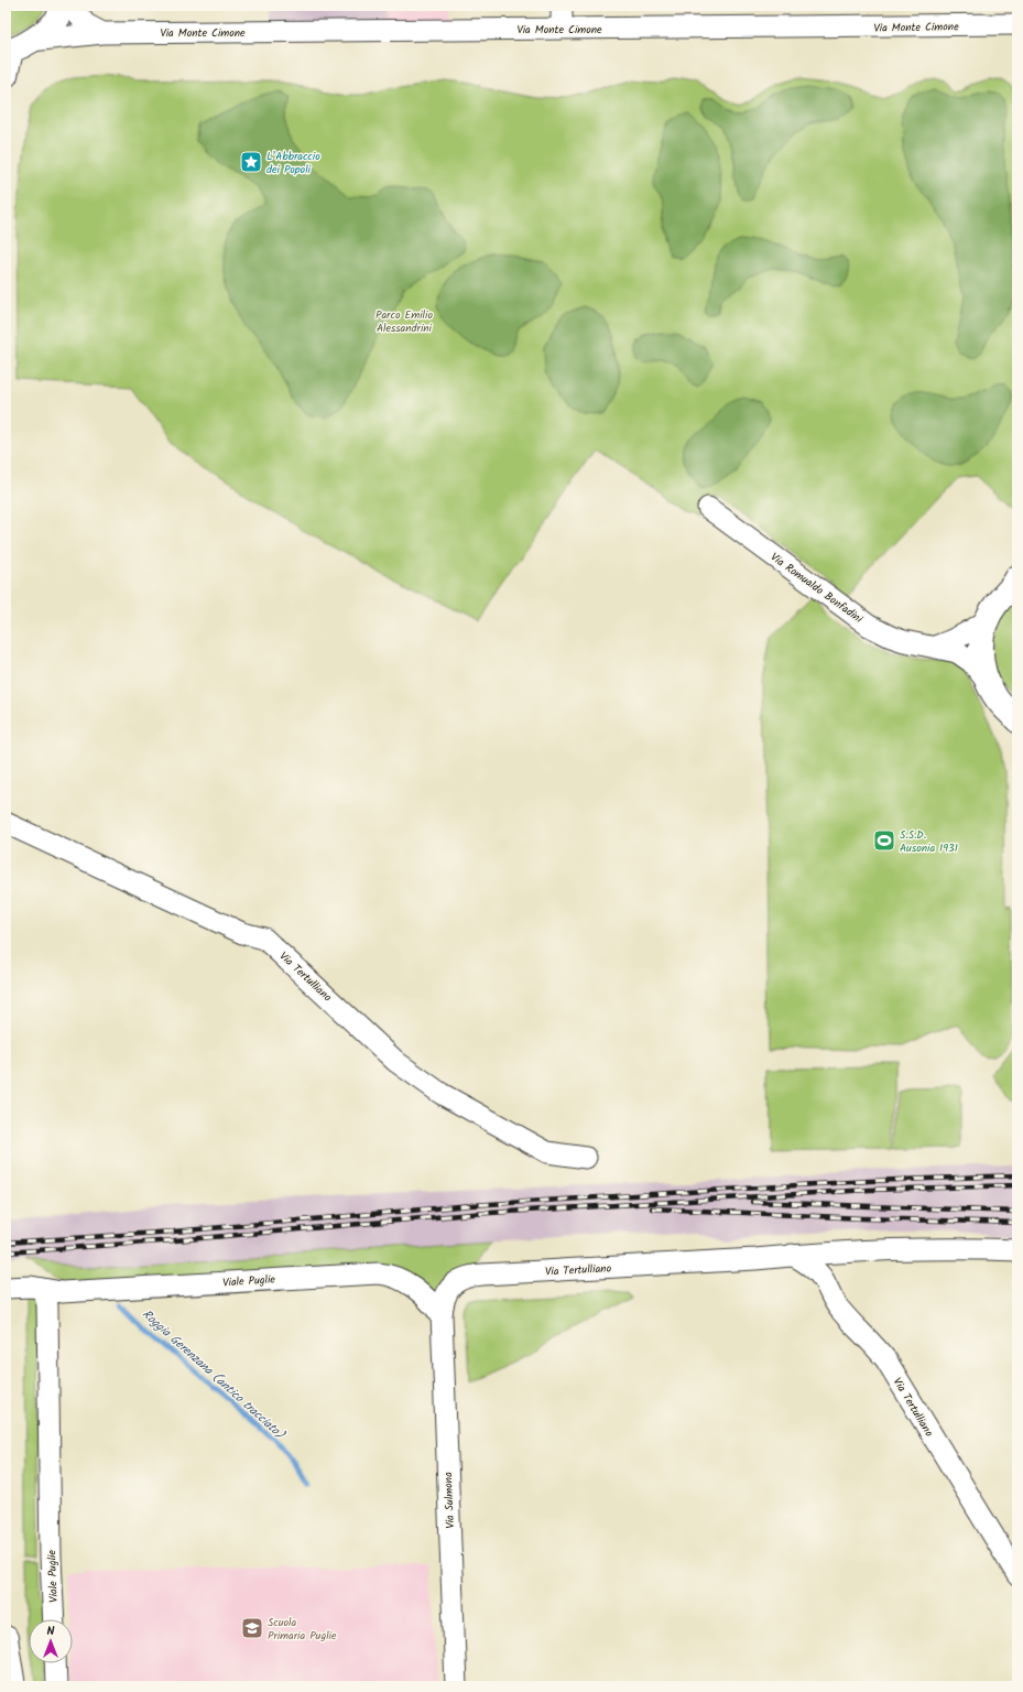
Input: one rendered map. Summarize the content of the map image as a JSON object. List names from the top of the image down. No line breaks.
{"streets":{"street":["Via Monte Cimone","Via Romualdo Bonfadini","Via Tertulliano","Viale Puglie","Via Sulmona"]},"crossings":[["Via Tertulliano","Viale Puglie"],["Via Tertulliano","Via Sulmona"],["Viale Puglie","Via Sulmona"]],"water":["Roggia Gerenzana (antico tracciato)"],"parks":["Parco Emilio Alessandrini"],"places":{"place":["L’Abbraccio dei Popoli"],"sports":["S.S.D. Ausonia 1931"],"school or university":["Scuola Primaria Puglie"]},"north":"top"}
